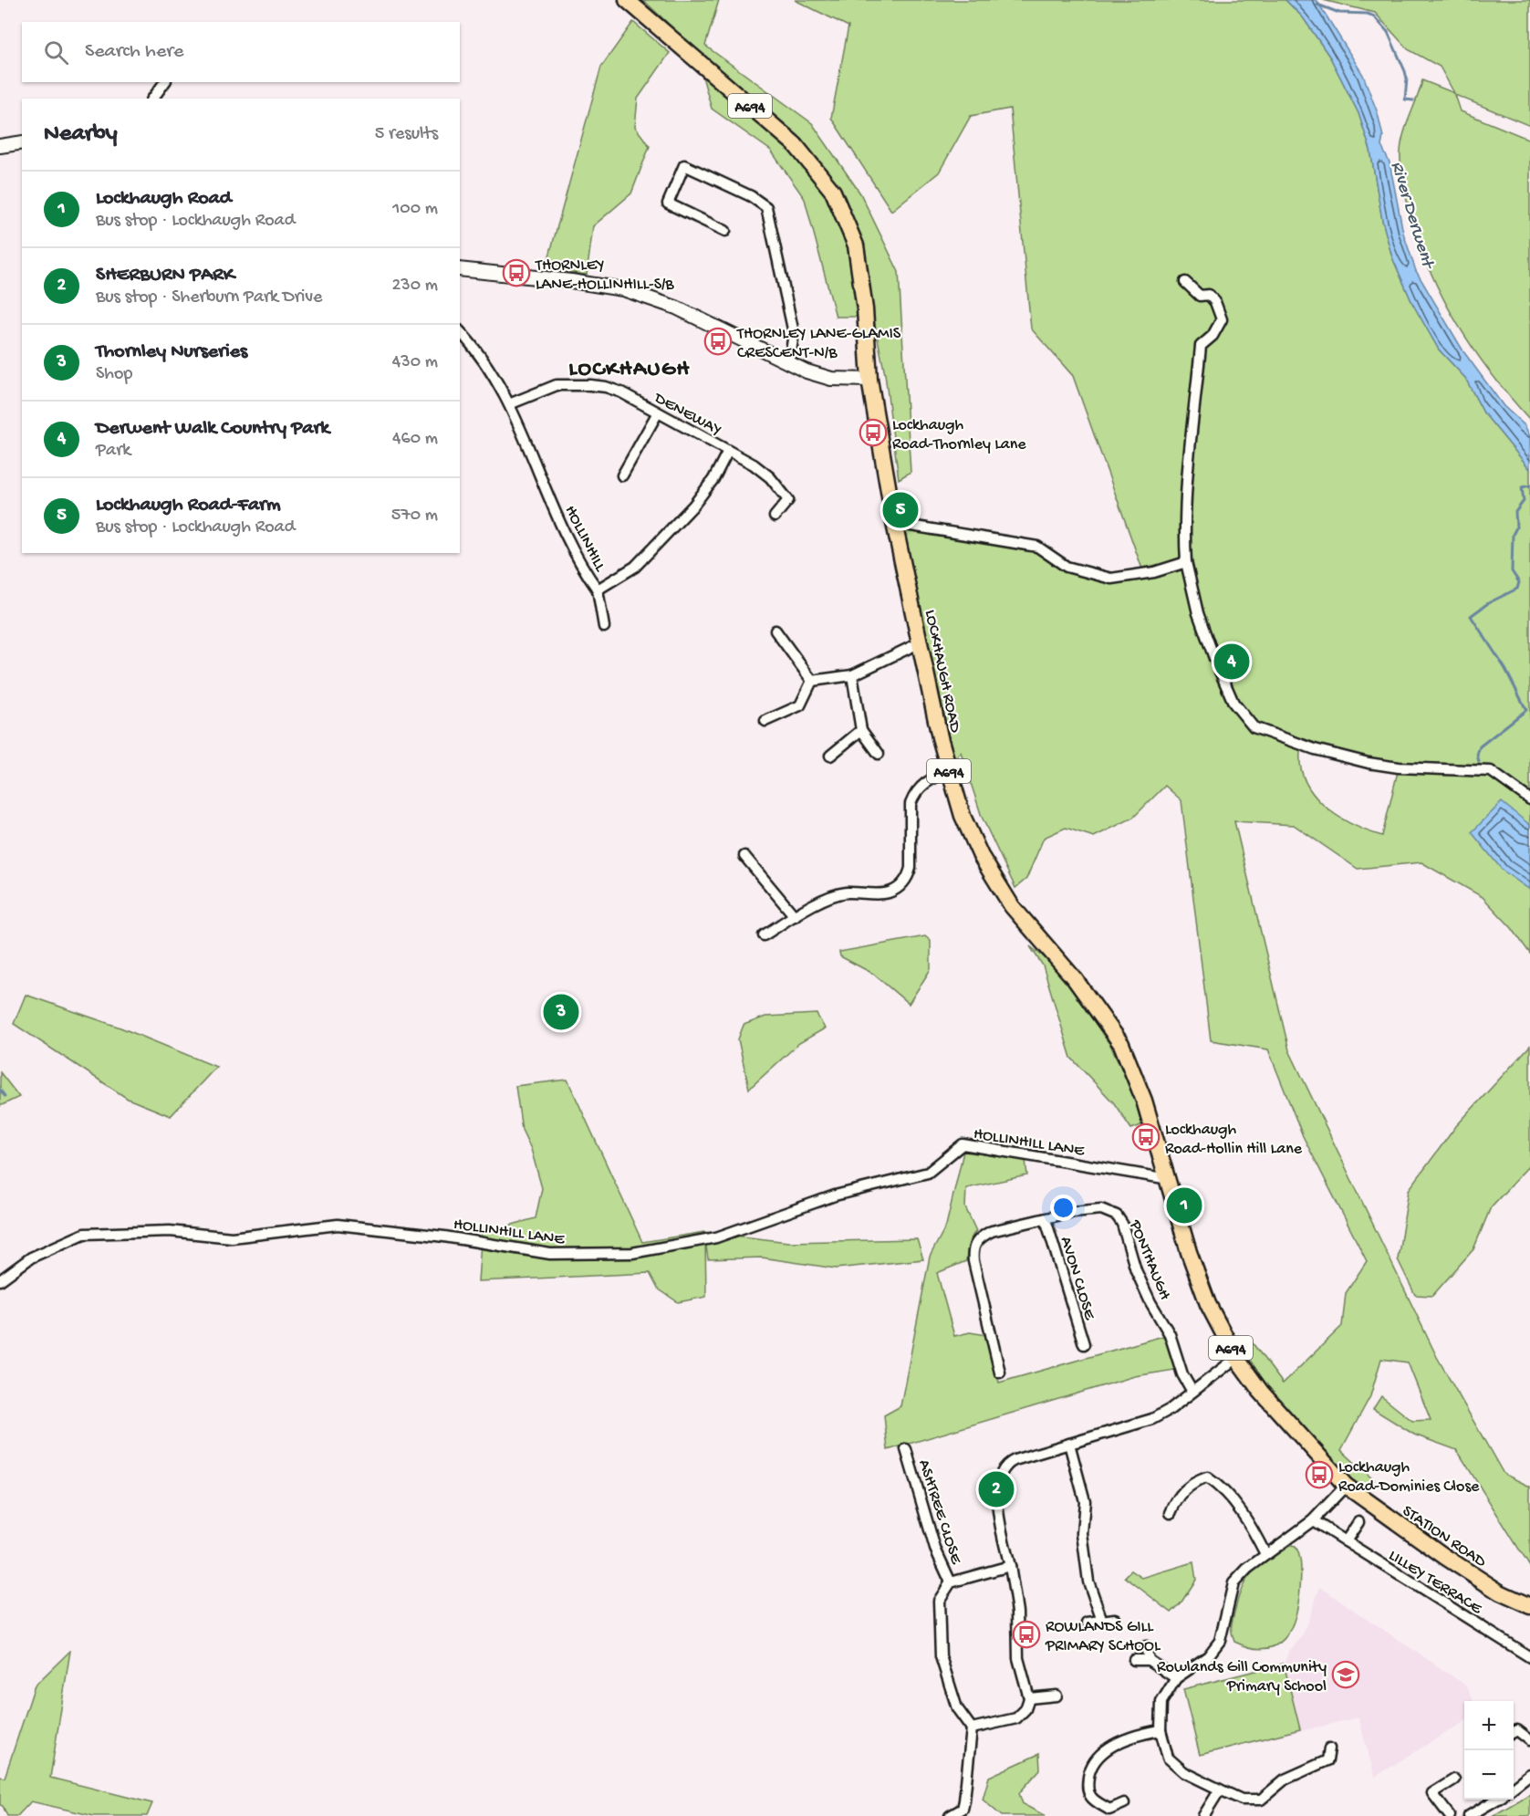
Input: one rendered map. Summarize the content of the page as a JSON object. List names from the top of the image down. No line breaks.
{"streets":{"main road":["A694","LOCKHAUGH ROAD","STATION ROAD"],"street":["DENEWAY","HOLLINHILL","HOLLINHILL LANE","PONTHAUGH","AVON CLOSE","ASHTREE CLOSE","LILLEY TERRACE"]},"crossings":[["A694","LOCKHAUGH ROAD"],["A694","HOLLINHILL LANE"],["A694","STATION ROAD"],["DENEWAY","HOLLINHILL"],["LOCKHAUGH ROAD","HOLLINHILL LANE"],["PONTHAUGH","AVON CLOSE"]],"districts":["LOCKHAUGH"],"water":["River Derwent"],"places":{"bus stop":["THORNLEY LANE-HOLLINHILL-S/B","THORNLEY LANE-GLAMIS CRESCENT-N/B","Lockhaugh Road-Thornley Lane","Lockhaugh Road-Hollin Hill Lane","Lockhaugh Road-Dominies Close","ROWLANDS GILL PRIMARY SCHOOL"],"school or university":["Rowlands Gill Community Primary School"]},"page":{"search":"Search here","heading":["Nearby","5 results"],"list":[{"mark":"1","name":"Lockhaugh Road","note":"Bus stop · Lockhaugh Road","value":"100 m"},{"mark":"2","name":"SHERBURN PARK","note":"Bus stop · Sherburn Park Drive","value":"230 m"},{"mark":"3","name":"Thornley Nurseries","note":"Shop","value":"430 m"},{"mark":"4","name":"Derwent Walk Country Park","note":"Park","value":"460 m"},{"mark":"5","name":"Lockhaugh Road-Farm","note":"Bus stop · Lockhaugh Road","value":"570 m"}],"pins":["5","4","3","1","2"],"map_buttons":["+","−"]}}
